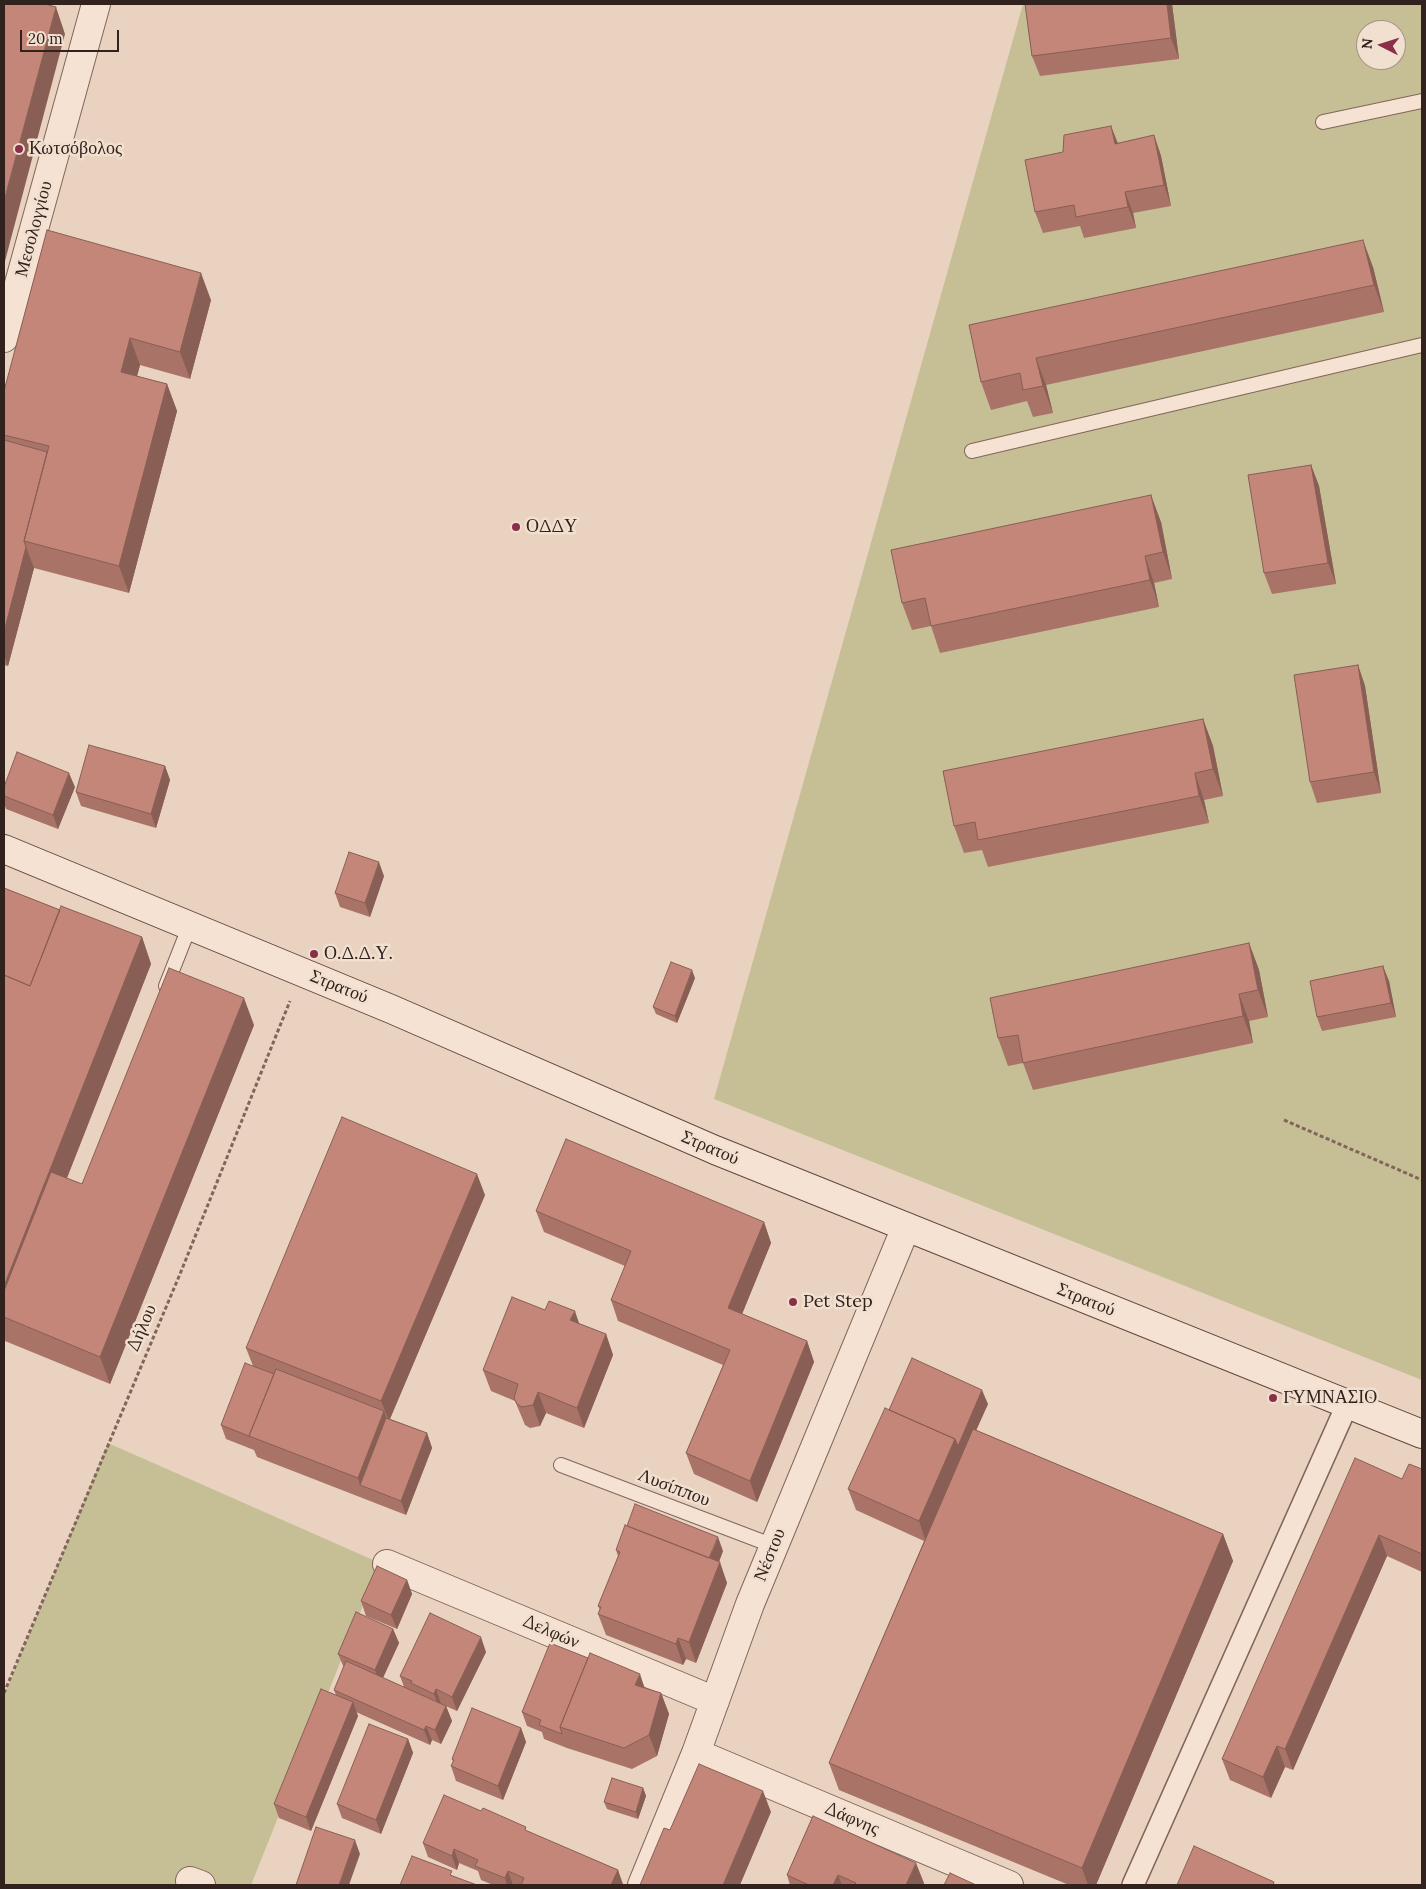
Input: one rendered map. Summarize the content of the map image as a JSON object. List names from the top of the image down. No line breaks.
{"streets":{"street":["Μεσολογγίου","Στρατού","Νέστου","Δελφών","Δάφνης"],"lane":["Λυσίππου"],"path":["Δήλου"]},"crossings":[["Στρατού","Δήλου"],["Στρατού","Νέστου"],["Λυσίππου","Νέστου"],["Νέστου","Δελφών"],["Νέστου","Δάφνης"]],"places":["Κωτσόβολος","ΟΔΔΥ","Ο.Δ.Δ.Υ.","Pet Step","ΓΥΜΝΑΣΙΟ"],"scale_bar":"20 m","north":"left"}
